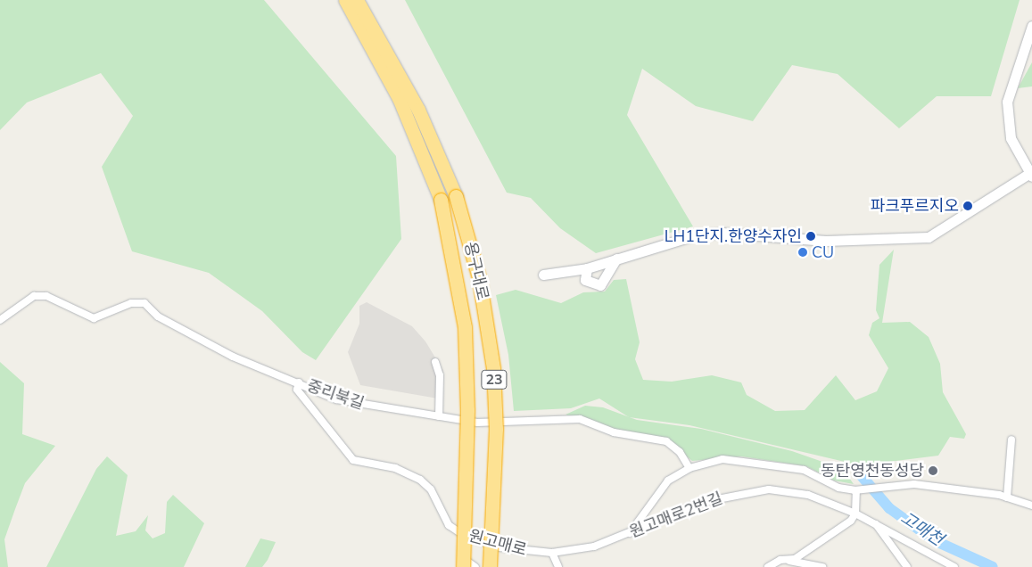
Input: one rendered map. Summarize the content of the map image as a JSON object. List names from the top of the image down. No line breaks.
{"streets":{"highway":["용구대로","23"],"street":["중리북길","원고매로2번길","원고매로"]},"crossings":[["중리북길","원고매로"],["원고매로2번길","원고매로"]],"water":["고매천"],"places":["파크푸르지오","LH1단지.한양수자인","CU","동탄영천동성당"]}
